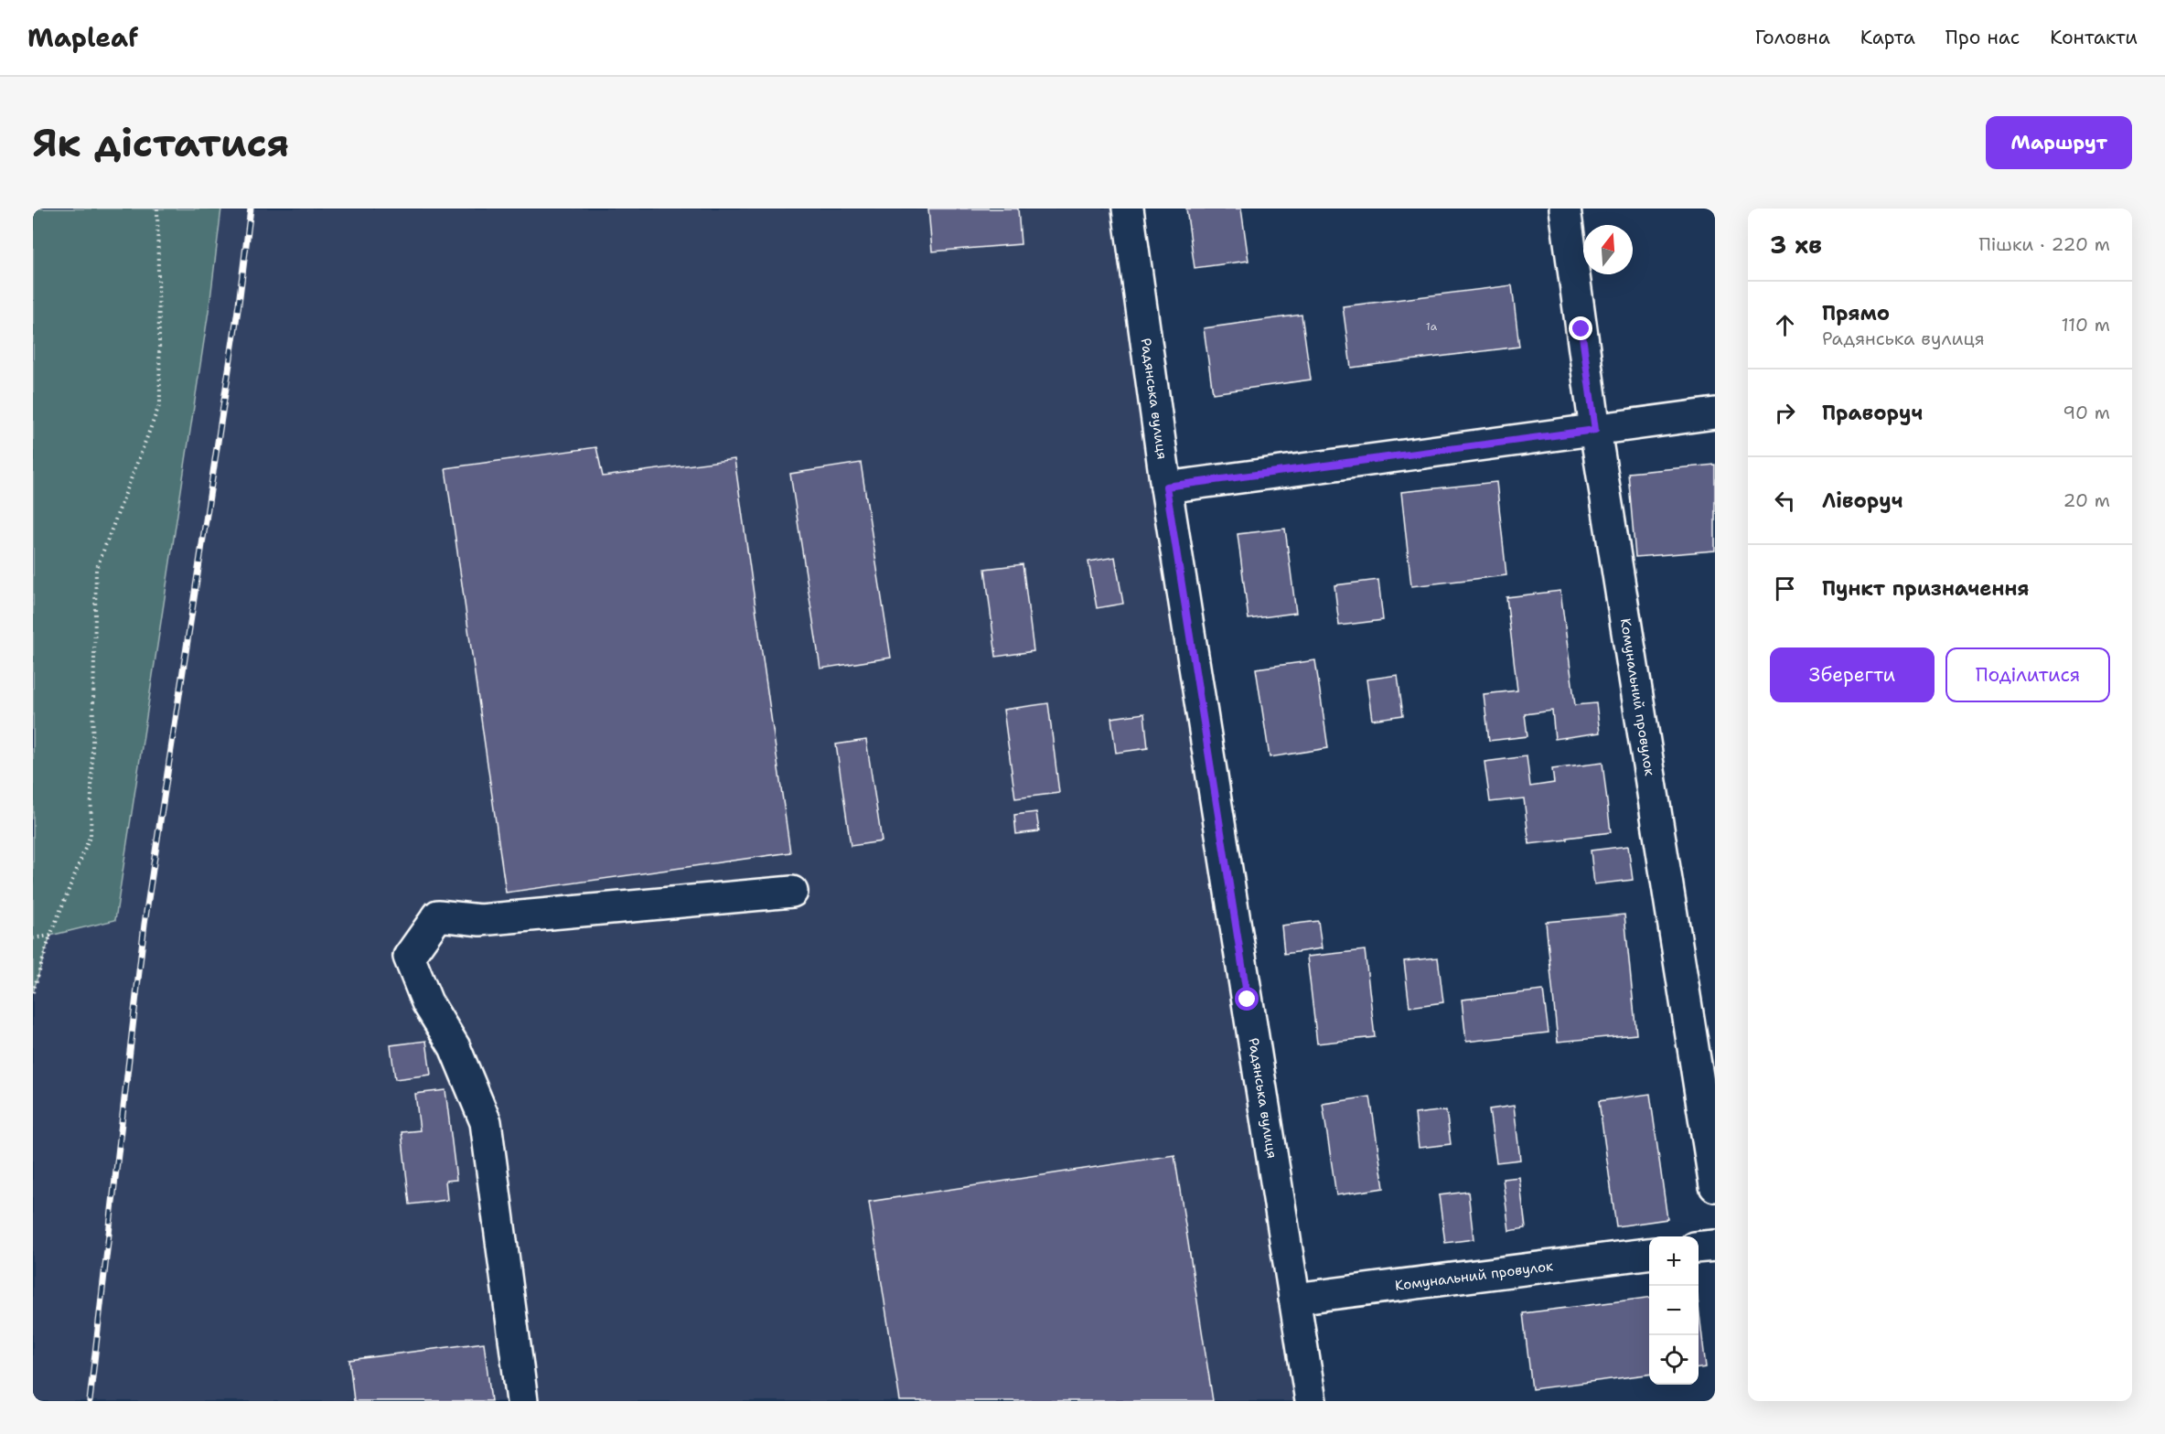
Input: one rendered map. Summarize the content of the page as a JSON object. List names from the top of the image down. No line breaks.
{"streets":{"street":["Радянська вулиця","Комунальний провулок"]},"crossings":[["Радянська вулиця","Комунальний провулок"]],"house_numbers":["1а"],"north":"top","page":{"header":"Mapleaf","nav":["Головна","Карта","Про нас","Контакти"],"buttons":["Маршрут",["Зберегти","Поділитися"]],"title":"Як дістатися","heading":["3 хв","Пішки · 220 m"],"list":[["Прямо","Радянська вулиця","110 m"],["Праворуч","90 m"],["Ліворуч","20 m"],"Пункт призначення"],"map_buttons":["+","−"]}}
